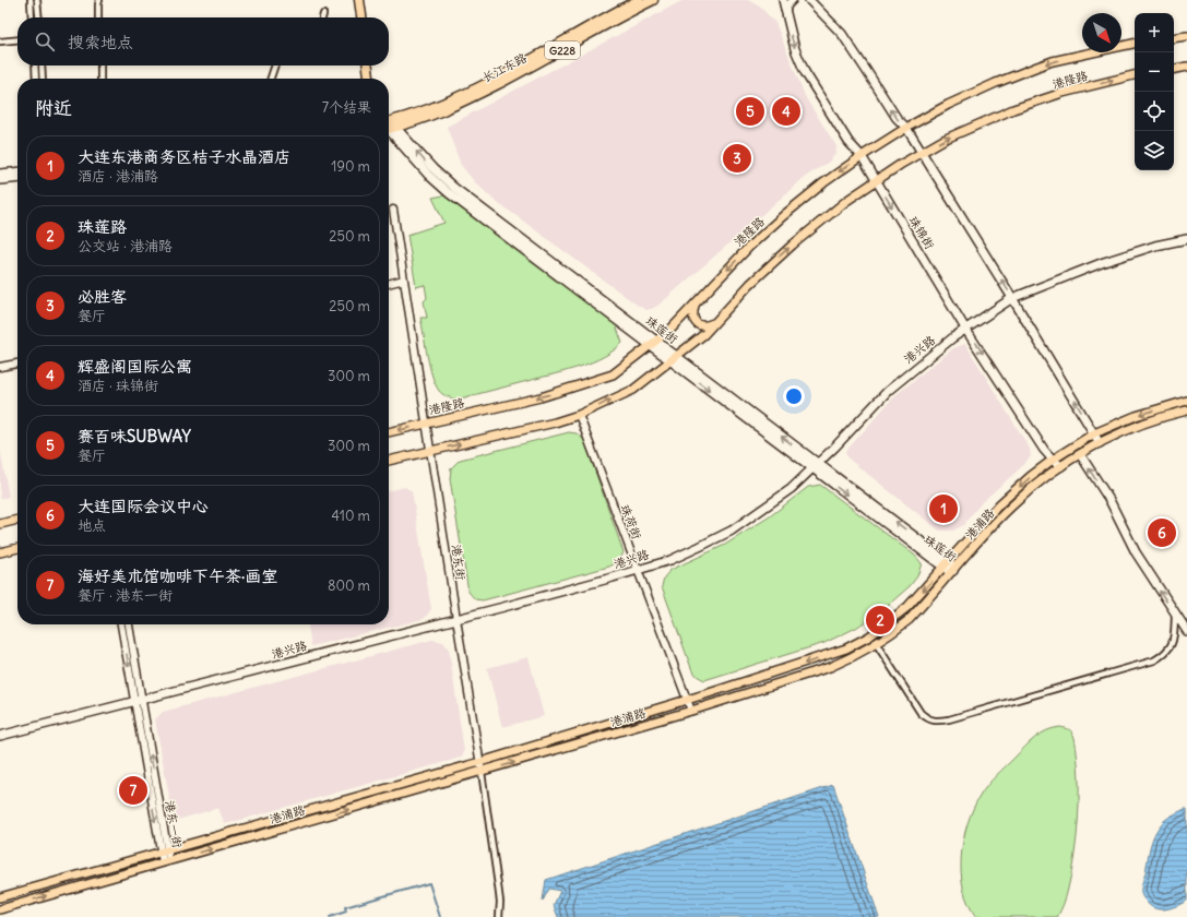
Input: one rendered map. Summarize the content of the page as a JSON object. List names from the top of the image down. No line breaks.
{"streets":{"highway":["G228","长江东路"],"main road":["港隆路","珠锦街","珠莲街","港兴路","港浦路"],"street":["珠荷街","港东街","港东一街"]},"crossings":[["港隆路","珠锦街"],["港隆路","珠莲街"],["港隆路","珠荷街"],["港隆路","港东街"],["珠锦街","港兴路"],["珠锦街","港浦路"],["珠莲街","港兴路"],["珠莲街","港浦路"],["港兴路","珠荷街"],["港兴路","港东街"],["港兴路","港东一街"],["珠荷街","港浦路"],["港浦路","港东街"],["港浦路","港东一街"]],"north":"bottom right","page":{"map_buttons":["+","−"],"search":"搜索地点","heading":["附近","7个结果"],"pins":["4","5","3","1","6","2","7"],"list":[{"mark":"1","name":"大连东港商务区桔子水晶酒店","note":"酒店 · 港浦路","value":"190 m"},{"mark":"2","name":"珠莲路","note":"公交站 · 港浦路","value":"250 m"},{"mark":"3","name":"必胜客","note":"餐厅","value":"250 m"},{"mark":"4","name":"辉盛阁国际公寓","note":"酒店 · 珠锦街","value":"300 m"},{"mark":"5","name":"赛百味SUBWAY","note":"餐厅","value":"300 m"},{"mark":"6","name":"大连国际会议中心","note":"地点","value":"410 m"},{"mark":"7","name":"海好美术馆咖啡下午茶·画室","note":"餐厅 · 港东一街","value":"800 m"}]}}
